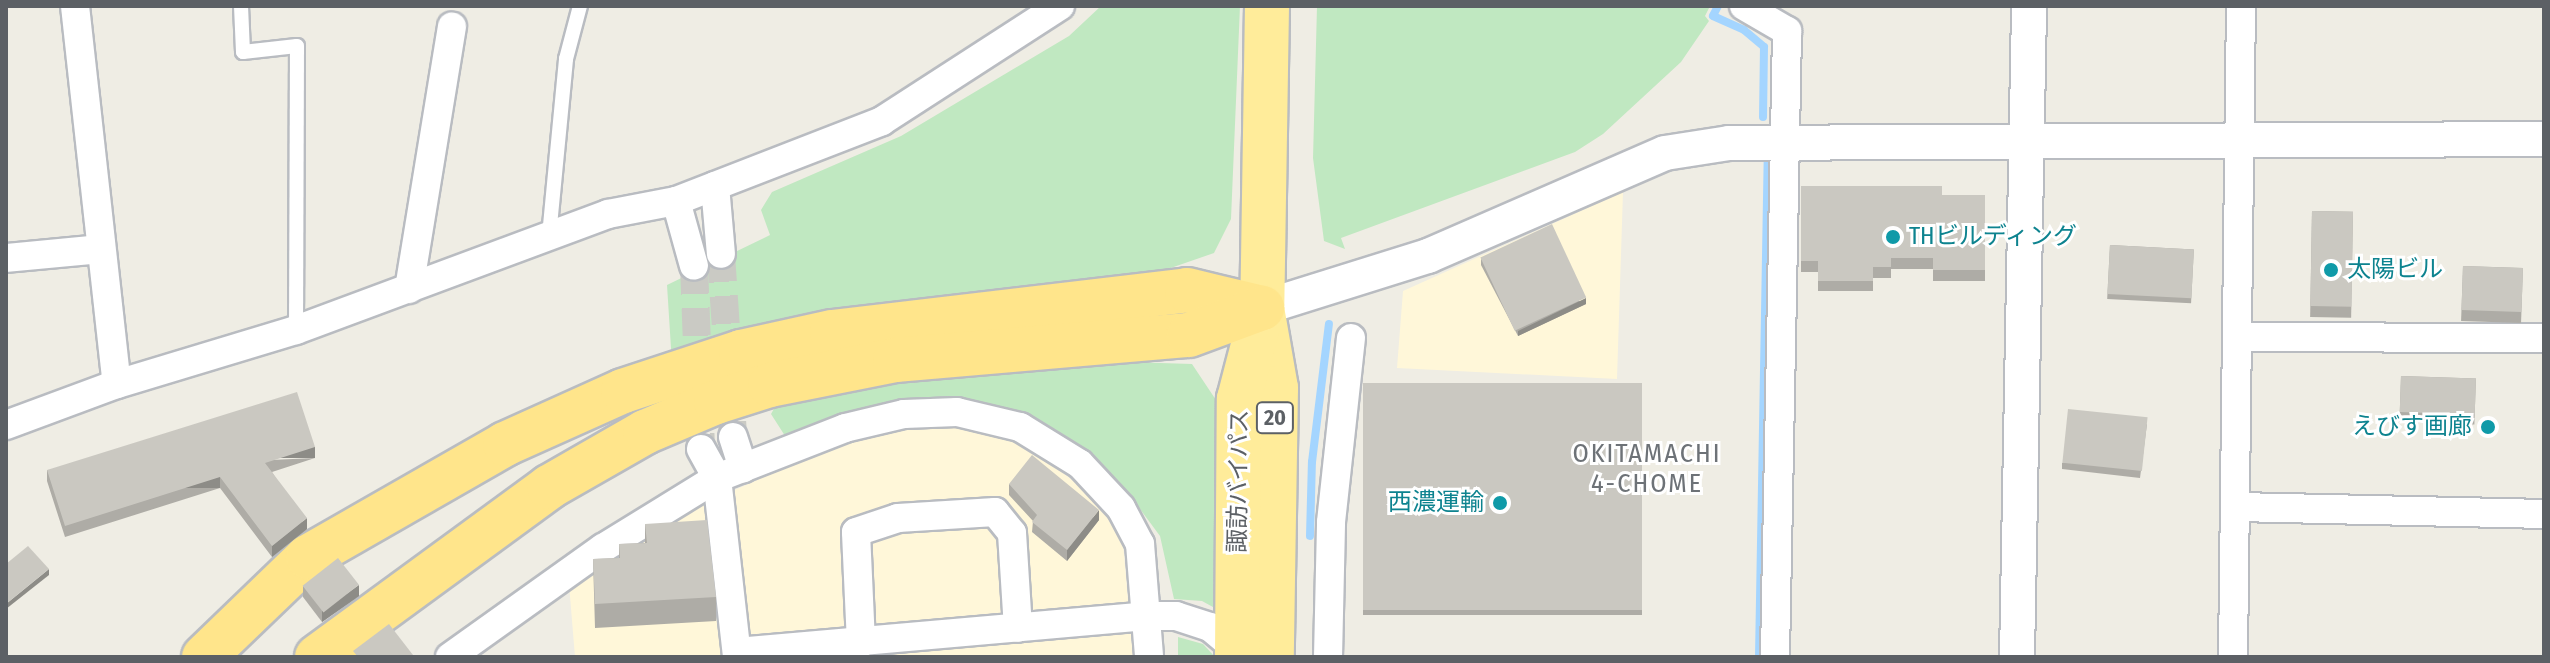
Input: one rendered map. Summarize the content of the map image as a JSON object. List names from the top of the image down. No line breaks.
{"streets":{"highway":["20","諏訪バイパス"]},"districts":["OKITAMACHI 4-CHOME"],"places":["THビルディング","太陽ビル","えびす画廊","西濃運輸"]}
